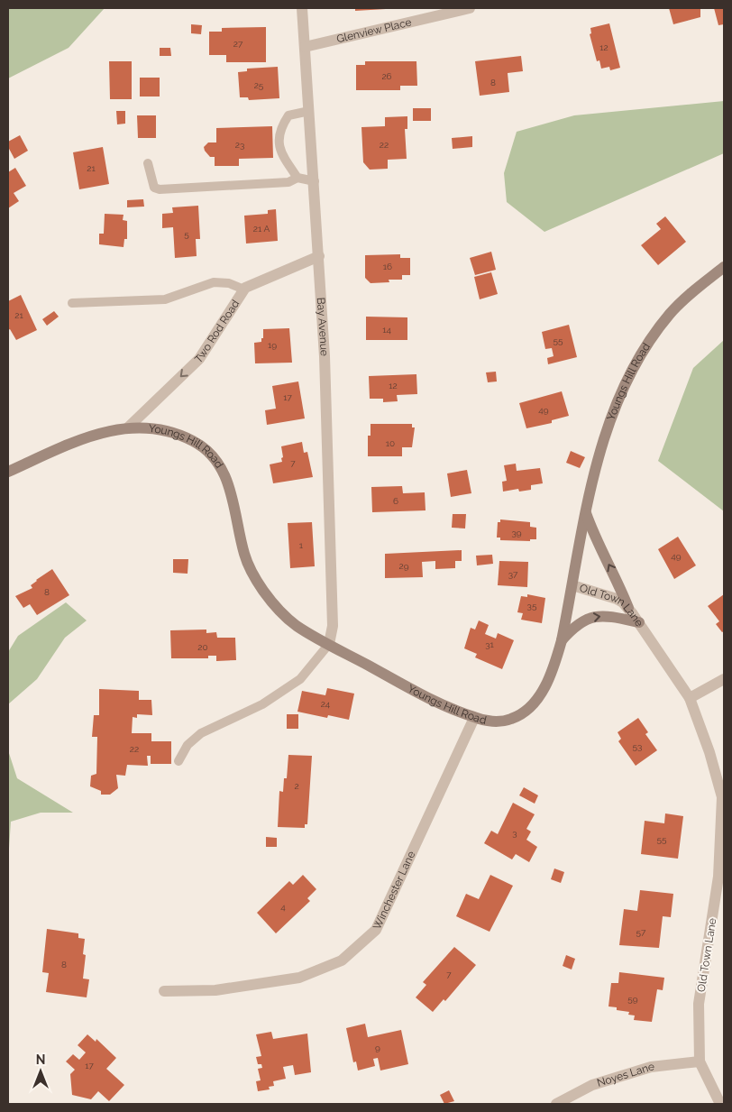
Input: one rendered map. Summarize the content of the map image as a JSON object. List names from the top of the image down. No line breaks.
{"streets":{"street":["Glenview Place","Bay Avenue","Two Rod Road","Youngs Hill Road","Old Town Lane","Winchester Lane","Noyes Lane"]},"crossings":[["Glenview Place","Bay Avenue"],["Bay Avenue","Two Rod Road"],["Bay Avenue","Youngs Hill Road"],["Two Rod Road","Youngs Hill Road"],["Youngs Hill Road","Old Town Lane"],["Youngs Hill Road","Winchester Lane"],["Old Town Lane","Noyes Lane"]],"one_way":["Two Rod Road"],"house_numbers":["27","12","26","8","25","23","22","21","21 A","5","16","21","14","55","19","12","17","49","10","7","6","39","1","49","29","37","8","35","31","20","24","53","22","2","3","55","4","57","8","7","59","9","17"],"north":"top"}
